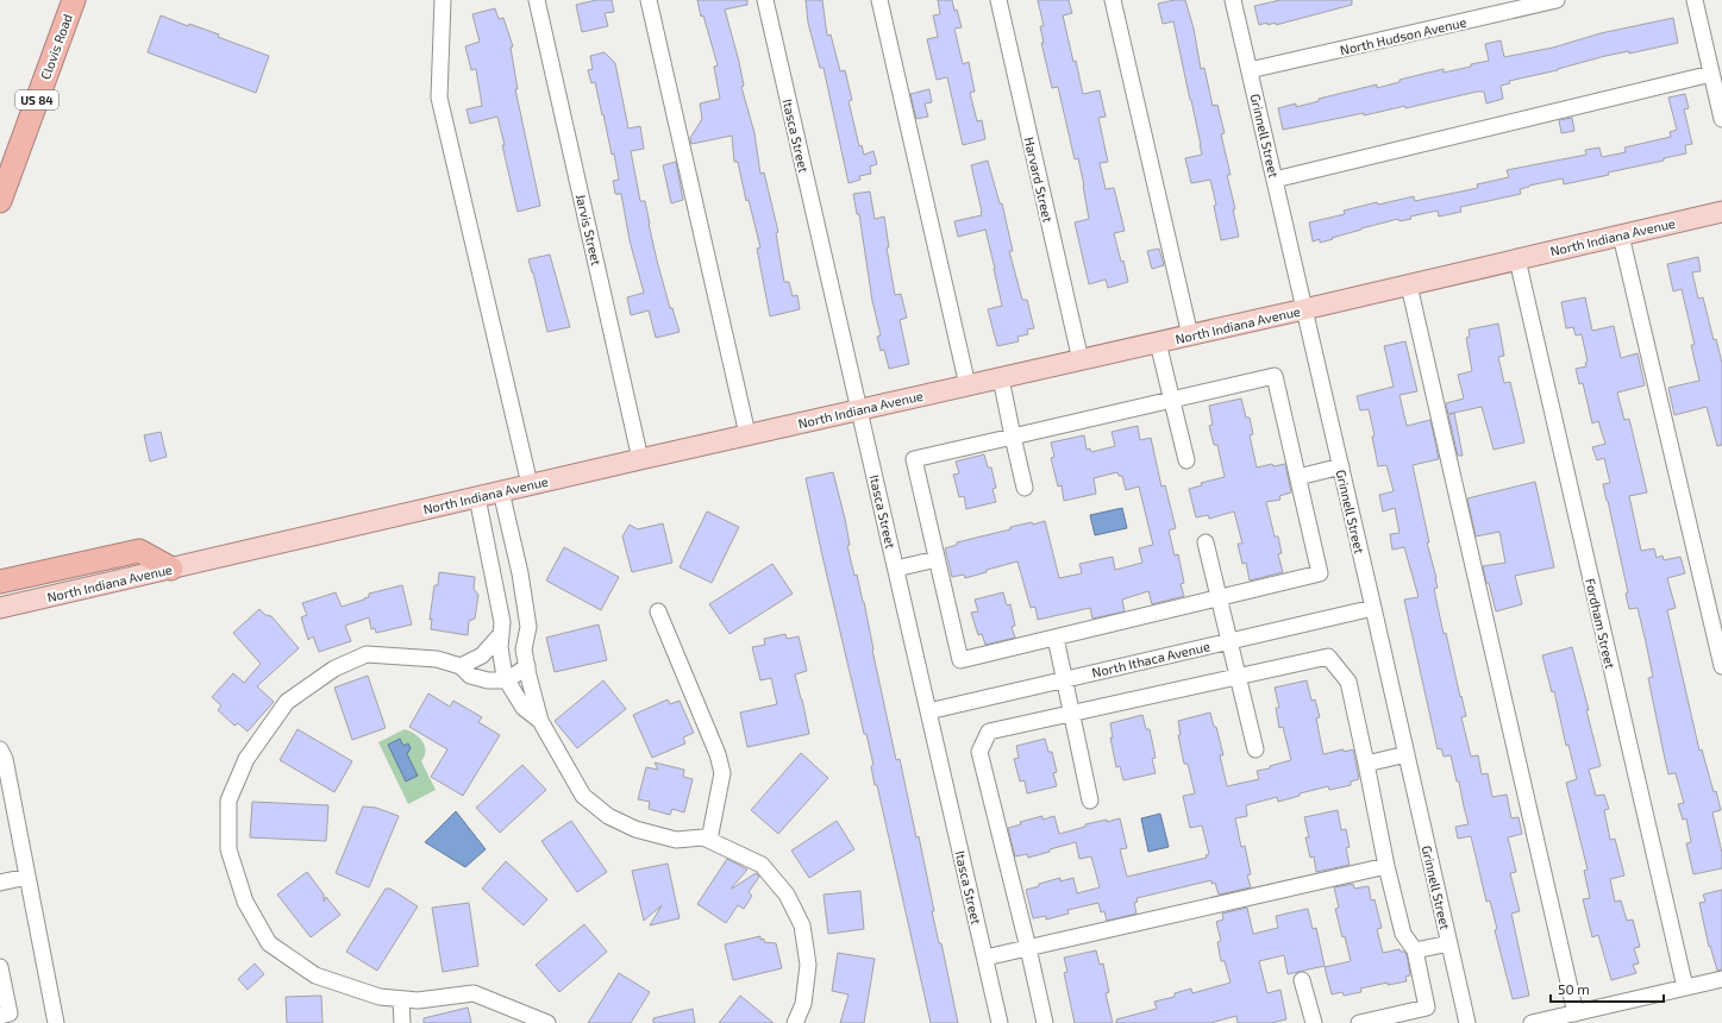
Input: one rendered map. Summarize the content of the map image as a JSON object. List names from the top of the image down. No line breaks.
{"streets":{"highway":["Clovis Road","US 84"],"main road":["North Indiana Avenue"],"street":["North Hudson Avenue","Itasca Street","Grinnell Street","Harvard Street","Jarvis Street","Fordham Street","North Ithaca Avenue"]},"crossings":[["North Hudson Avenue","Grinnell Street"],["Itasca Street","North Indiana Avenue"],["Itasca Street","North Ithaca Avenue"],["Grinnell Street","North Indiana Avenue"],["Grinnell Street","North Ithaca Avenue"],["Harvard Street","North Indiana Avenue"],["Jarvis Street","North Indiana Avenue"],["North Indiana Avenue","Fordham Street"]],"scale_bar":"50 m"}
